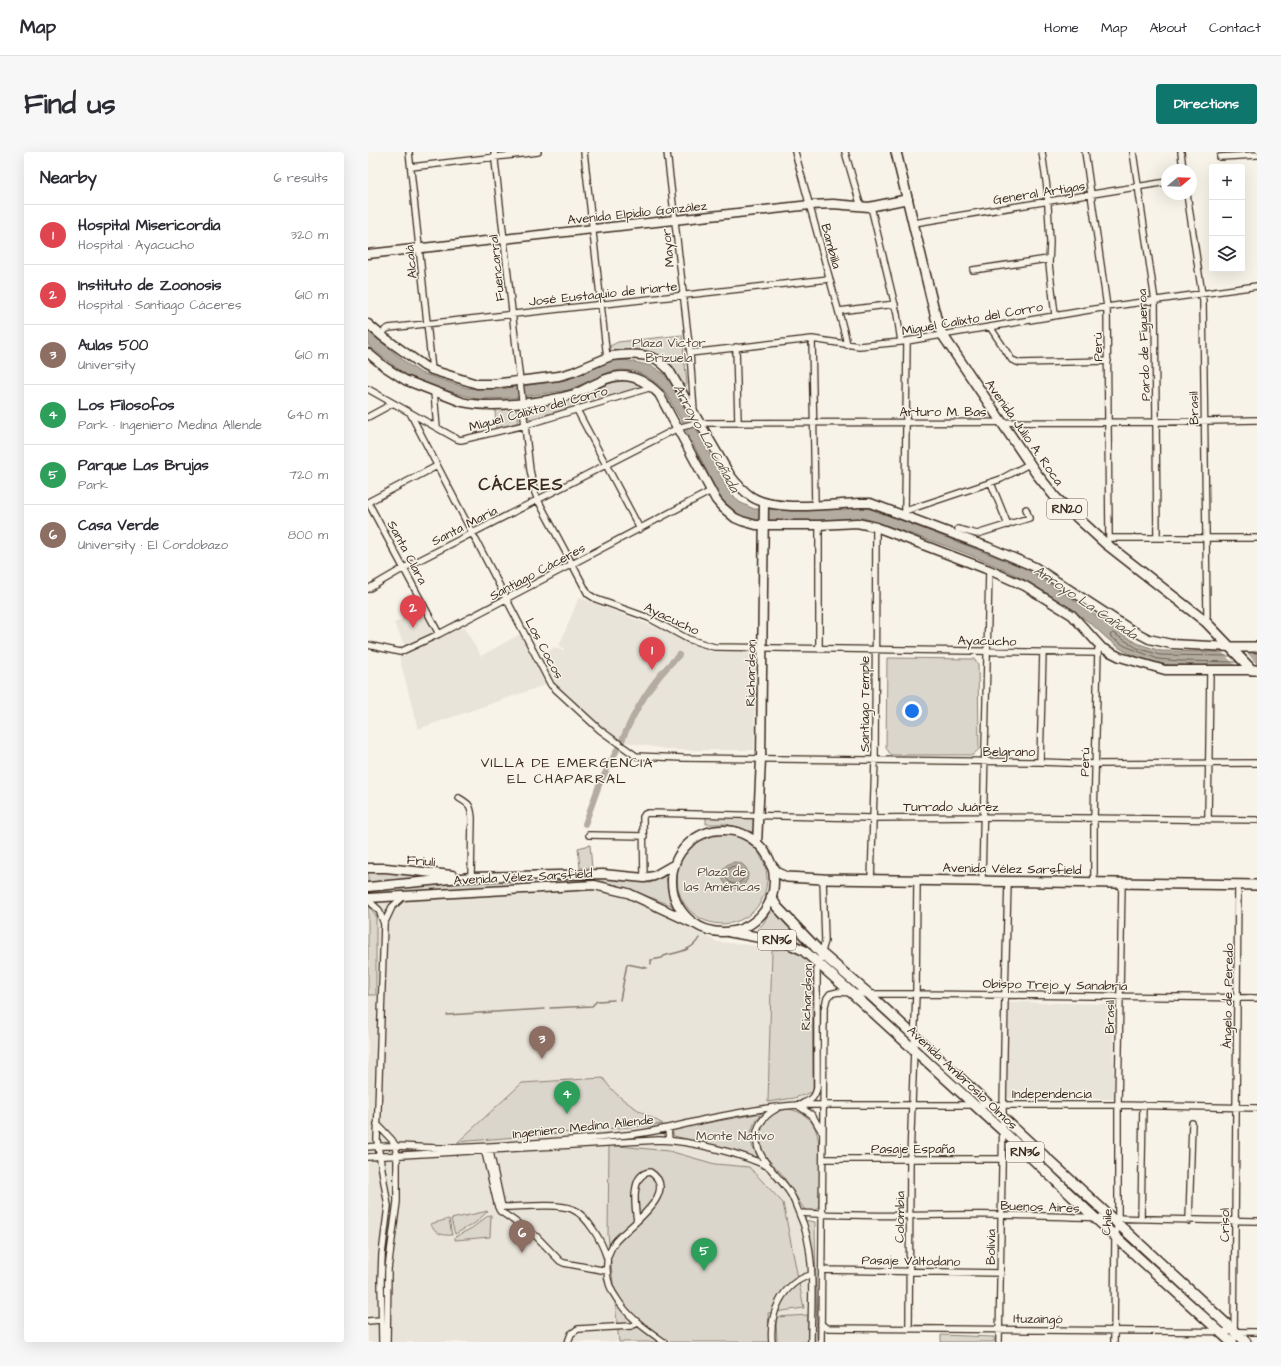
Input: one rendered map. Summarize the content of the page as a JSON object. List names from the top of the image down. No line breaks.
{"streets":{"main road":["Avenida Elpidio González","Avenida Julio A. Roca","RN20","Richardson","Friuli","Avenida Vélez Sarsfield","RN36","Avenida Ambrosio Olmos"],"street":["General Artigas","Bambilla","Mayor","Alcalá","Fuencarral","José Eustaquio de Iriarte","Miguel Calixto del Corro","Pardo de Figueroa","Perú","Brasil","Arturo M. Bas","Santa María","Santa Clara","Santiago Cáceres","Ayacucho","Los Cocos","Santiago Temple","Belgrano","Turrado Juárez","Obispo Trejo y Sanabria","Ángelo de Peredo","Independencia","Ingeniero Medina Allende","Pasaje España","Buenos Aires","Colombia","Chile","Crisol","Bolivia","Pasaje Valtodano","Ituzaingó"]},"crossings":[["General Artigas","Pardo de Figueroa"],["General Artigas","Perú"],["General Artigas","Avenida Julio A. Roca"],["Avenida Elpidio González","Bambilla"],["Avenida Elpidio González","Mayor"],["Avenida Elpidio González","Alcalá"],["Avenida Elpidio González","Fuencarral"],["Avenida Elpidio González","Avenida Julio A. Roca"],["Bambilla","José Eustaquio de Iriarte"],["Bambilla","Miguel Calixto del Corro"],["Mayor","José Eustaquio de Iriarte"],["Mayor","Miguel Calixto del Corro"],["Alcalá","José Eustaquio de Iriarte"],["Fuencarral","José Eustaquio de Iriarte"],["Fuencarral","Ayacucho"],["Miguel Calixto del Corro","Pardo de Figueroa"],["Miguel Calixto del Corro","Perú"],["Miguel Calixto del Corro","Brasil"],["Miguel Calixto del Corro","Avenida Julio A. Roca"],["Miguel Calixto del Corro","Ayacucho"],["Miguel Calixto del Corro","Los Cocos"],["Pardo de Figueroa","Arturo M. Bas"],["Perú","Arturo M. Bas"],["Perú","Avenida Julio A. Roca"],["Perú","Ayacucho"],["Perú","Belgrano"],["Perú","Turrado Juárez"],["Perú","Avenida Vélez Sarsfield"],["Brasil","Arturo M. Bas"],["Brasil","Avenida Julio A. Roca"],["Brasil","Avenida Vélez Sarsfield"],["Brasil","Obispo Trejo y Sanabria"],["Brasil","Independencia"],["Brasil","Chile"],["Arturo M. Bas","Avenida Julio A. Roca"],["Arturo M. Bas","Santa María"],["Santa María","Santa Clara"],["Santa María","Ayacucho"],["Santa María","Los Cocos"],["Santa Clara","Santiago Cáceres"],["Santiago Cáceres","Ayacucho"],["Santiago Cáceres","Los Cocos"],["Ayacucho","Richardson"],["Ayacucho","Santiago Temple"],["Los Cocos","Richardson"],["Los Cocos","Belgrano"],["Richardson","Belgrano"],["Richardson","Turrado Juárez"],["Richardson","Avenida Vélez Sarsfield"],["Richardson","RN36"],["Richardson","Obispo Trejo y Sanabria"],["Richardson","Avenida Ambrosio Olmos"],["Richardson","Independencia"],["Richardson","Ingeniero Medina Allende"],["Santiago Temple","Belgrano"],["Santiago Temple","Turrado Juárez"],["Santiago Temple","Avenida Vélez Sarsfield"],["Friuli","Avenida Vélez Sarsfield"],["Avenida Vélez Sarsfield","RN36"],["Avenida Vélez Sarsfield","Ángelo de Peredo"],["Avenida Vélez Sarsfield","Avenida Ambrosio Olmos"],["RN36","Avenida Ambrosio Olmos"],["Obispo Trejo y Sanabria","Ángelo de Peredo"],["Obispo Trejo y Sanabria","Avenida Ambrosio Olmos"],["Ángelo de Peredo","Independencia"],["Ángelo de Peredo","Crisol"],["Avenida Ambrosio Olmos","Independencia"],["Avenida Ambrosio Olmos","Buenos Aires"],["Avenida Ambrosio Olmos","Chile"],["Avenida Ambrosio Olmos","Crisol"],["Avenida Ambrosio Olmos","Bolivia"],["Avenida Ambrosio Olmos","Ituzaingó"],["Independencia","Ingeniero Medina Allende"],["Independencia","Colombia"],["Independencia","Chile"],["Independencia","Crisol"],["Independencia","Bolivia"],["Pasaje España","Colombia"],["Pasaje España","Bolivia"],["Buenos Aires","Colombia"],["Buenos Aires","Chile"],["Buenos Aires","Crisol"],["Buenos Aires","Bolivia"],["Colombia","Pasaje Valtodano"],["Colombia","Ituzaingó"],["Chile","Ituzaingó"],["Crisol","Ituzaingó"],["Bolivia","Pasaje Valtodano"],["Bolivia","Ituzaingó"]],"districts":["CÁCERES","VILLA DE EMERGENCIA EL CHAPARRAL"],"water":["Arroyo La Cañada"],"parks":["Plaza Victor Brizuela","Plaza de las Américas","Monte Nativo"],"north":"right","page":{"header":"Map","nav":["Home","Map","About","Contact"],"buttons":"Directions","title":"Find us","heading":["Nearby","6 results"],"map_buttons":["+","−"],"list":[{"mark":"1","name":"Hospital Misericordia","note":"Hospital · Ayacucho","value":"320 m"},{"mark":"2","name":"Instituto de Zoonosis","note":"Hospital · Santiago Cáceres","value":"610 m"},{"mark":"3","name":"Aulas 500","note":"University","value":"610 m"},{"mark":"4","name":"Los Filosofos","note":"Park · Ingeniero Medina Allende","value":"640 m"},{"mark":"5","name":"Parque Las Brujas","note":"Park","value":"720 m"},{"mark":"6","name":"Casa Verde","note":"University · El Cordobazo","value":"800 m"}],"pins":["2","1","3","4","6","5"]}}
